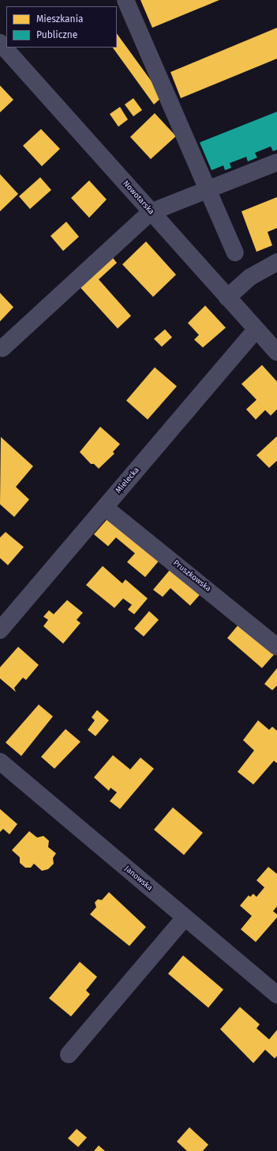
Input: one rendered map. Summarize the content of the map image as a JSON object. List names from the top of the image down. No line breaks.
{"streets":{"street":["Nowotarska","Mielecka","Pruszkowska","Janowska"]},"crossings":[["Nowotarska","Mielecka"],["Mielecka","Pruszkowska"]],"legend":["Mieszkania","Publiczne"]}
